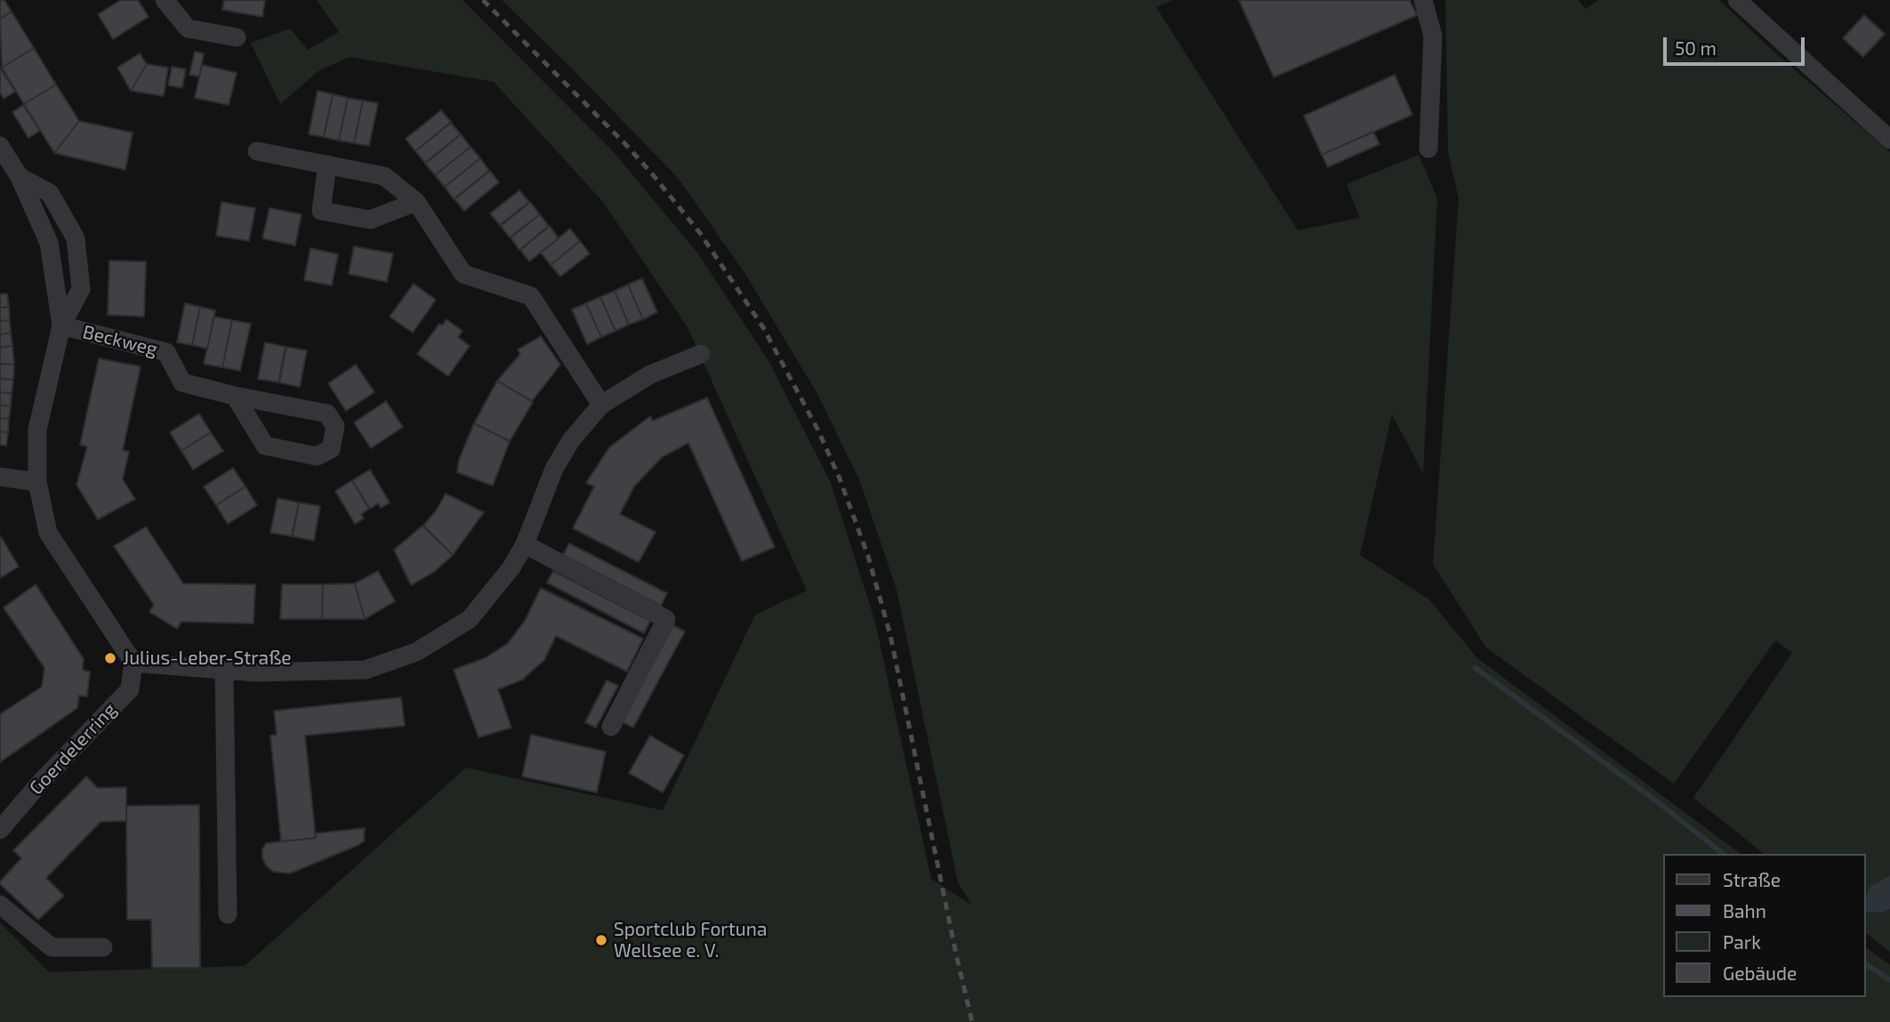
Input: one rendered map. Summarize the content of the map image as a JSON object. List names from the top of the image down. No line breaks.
{"streets":{"street":["Beckweg","Goerdelerring"]},"places":["Julius-Leber-Straße","Sportclub Fortuna Wellsee e. V."],"legend":["Straße","Bahn","Park","Gebäude"],"scale_bar":"50 m"}
